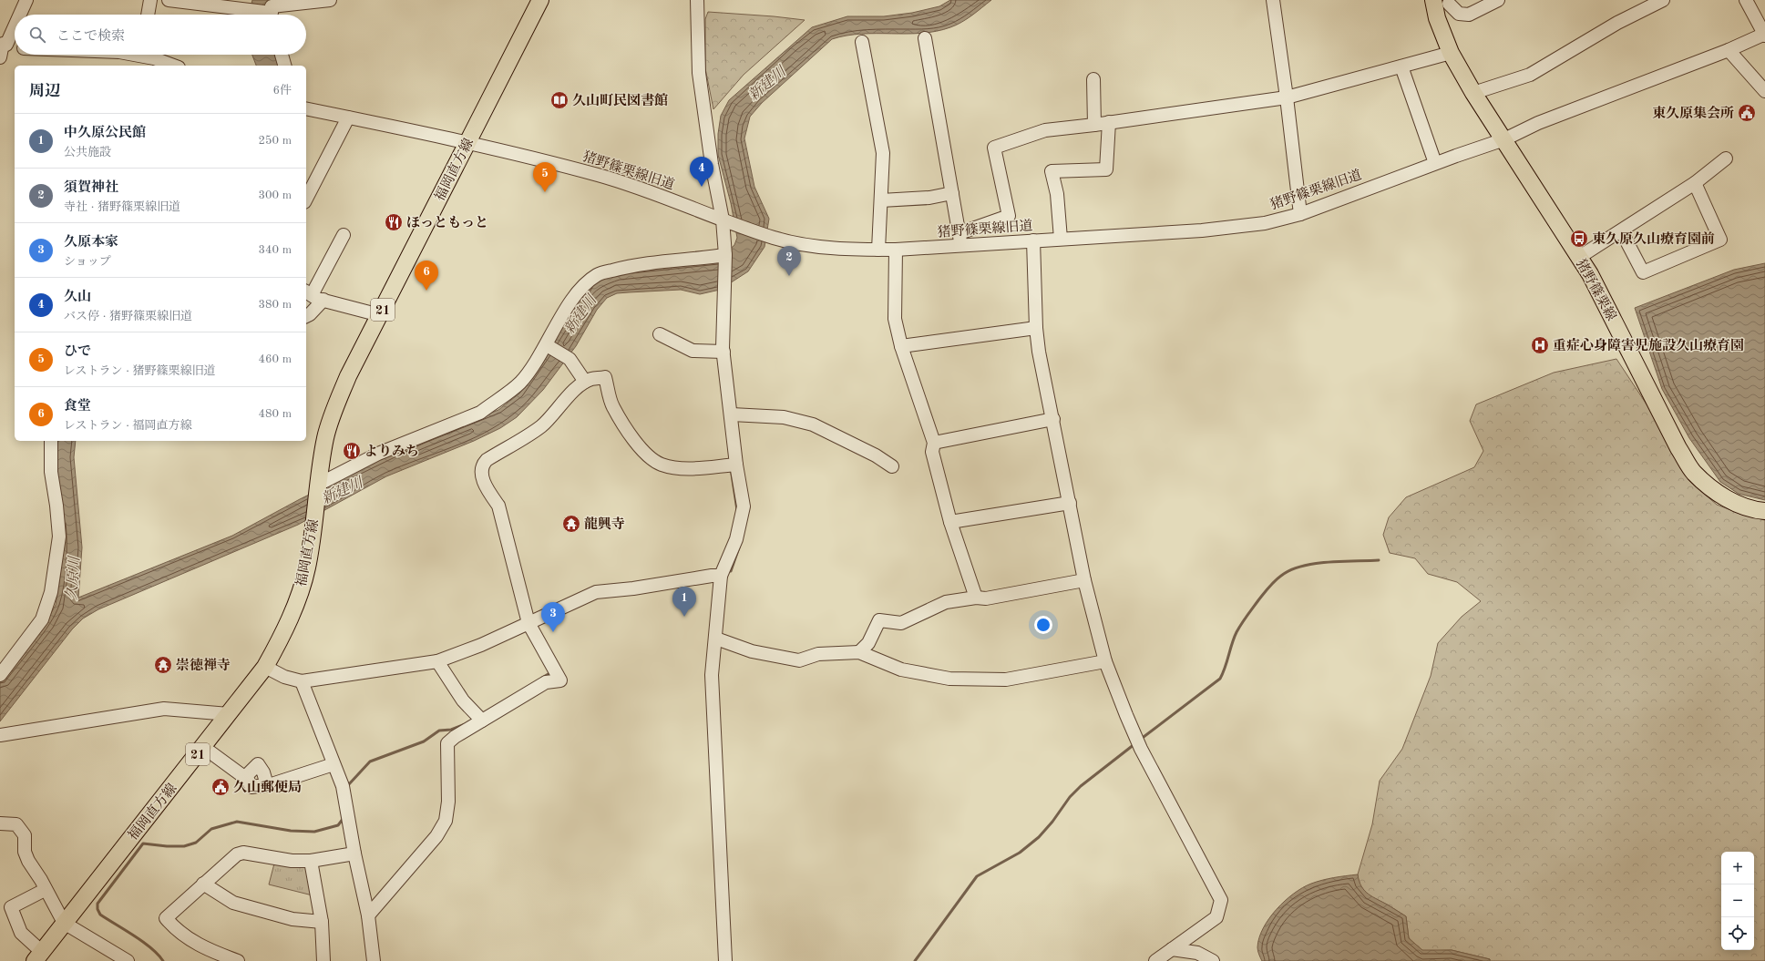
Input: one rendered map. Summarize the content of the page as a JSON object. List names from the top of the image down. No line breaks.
{"streets":{"main road":["福岡直方線","猪野篠栗線","21"],"street":["猪野篠栗線旧道"]},"crossings":[["福岡直方線","猪野篠栗線旧道"],["猪野篠栗線旧道","猪野篠栗線"]],"water":["新建川","久原川"],"places":{"library":["久山町民図書館"],"public building":["東久原集会所","久山郵便局"],"restaurant":["ほっともっと","よりみち"],"bus stop":["東久原久山療育園前"],"hospital":["重症心身障害児施設久山療育園"],"temple":["龍興寺","崇徳禅寺"]},"page":{"search":"ここで検索","heading":["周辺","6件"],"list":[{"mark":"1","name":"中久原公民館","note":"公共施設","value":"250 m"},{"mark":"2","name":"須賀神社","note":"寺社 · 猪野篠栗線旧道","value":"300 m"},{"mark":"3","name":"久原本家","note":"ショップ","value":"340 m"},{"mark":"4","name":"久山","note":"バス停 · 猪野篠栗線旧道","value":"380 m"},{"mark":"5","name":"ひで","note":"レストラン · 猪野篠栗線旧道","value":"460 m"},{"mark":"6","name":"食堂","note":"レストラン · 福岡直方線","value":"480 m"}],"pins":["4","5","2","6","1","3"],"map_buttons":["+","−"]}}
